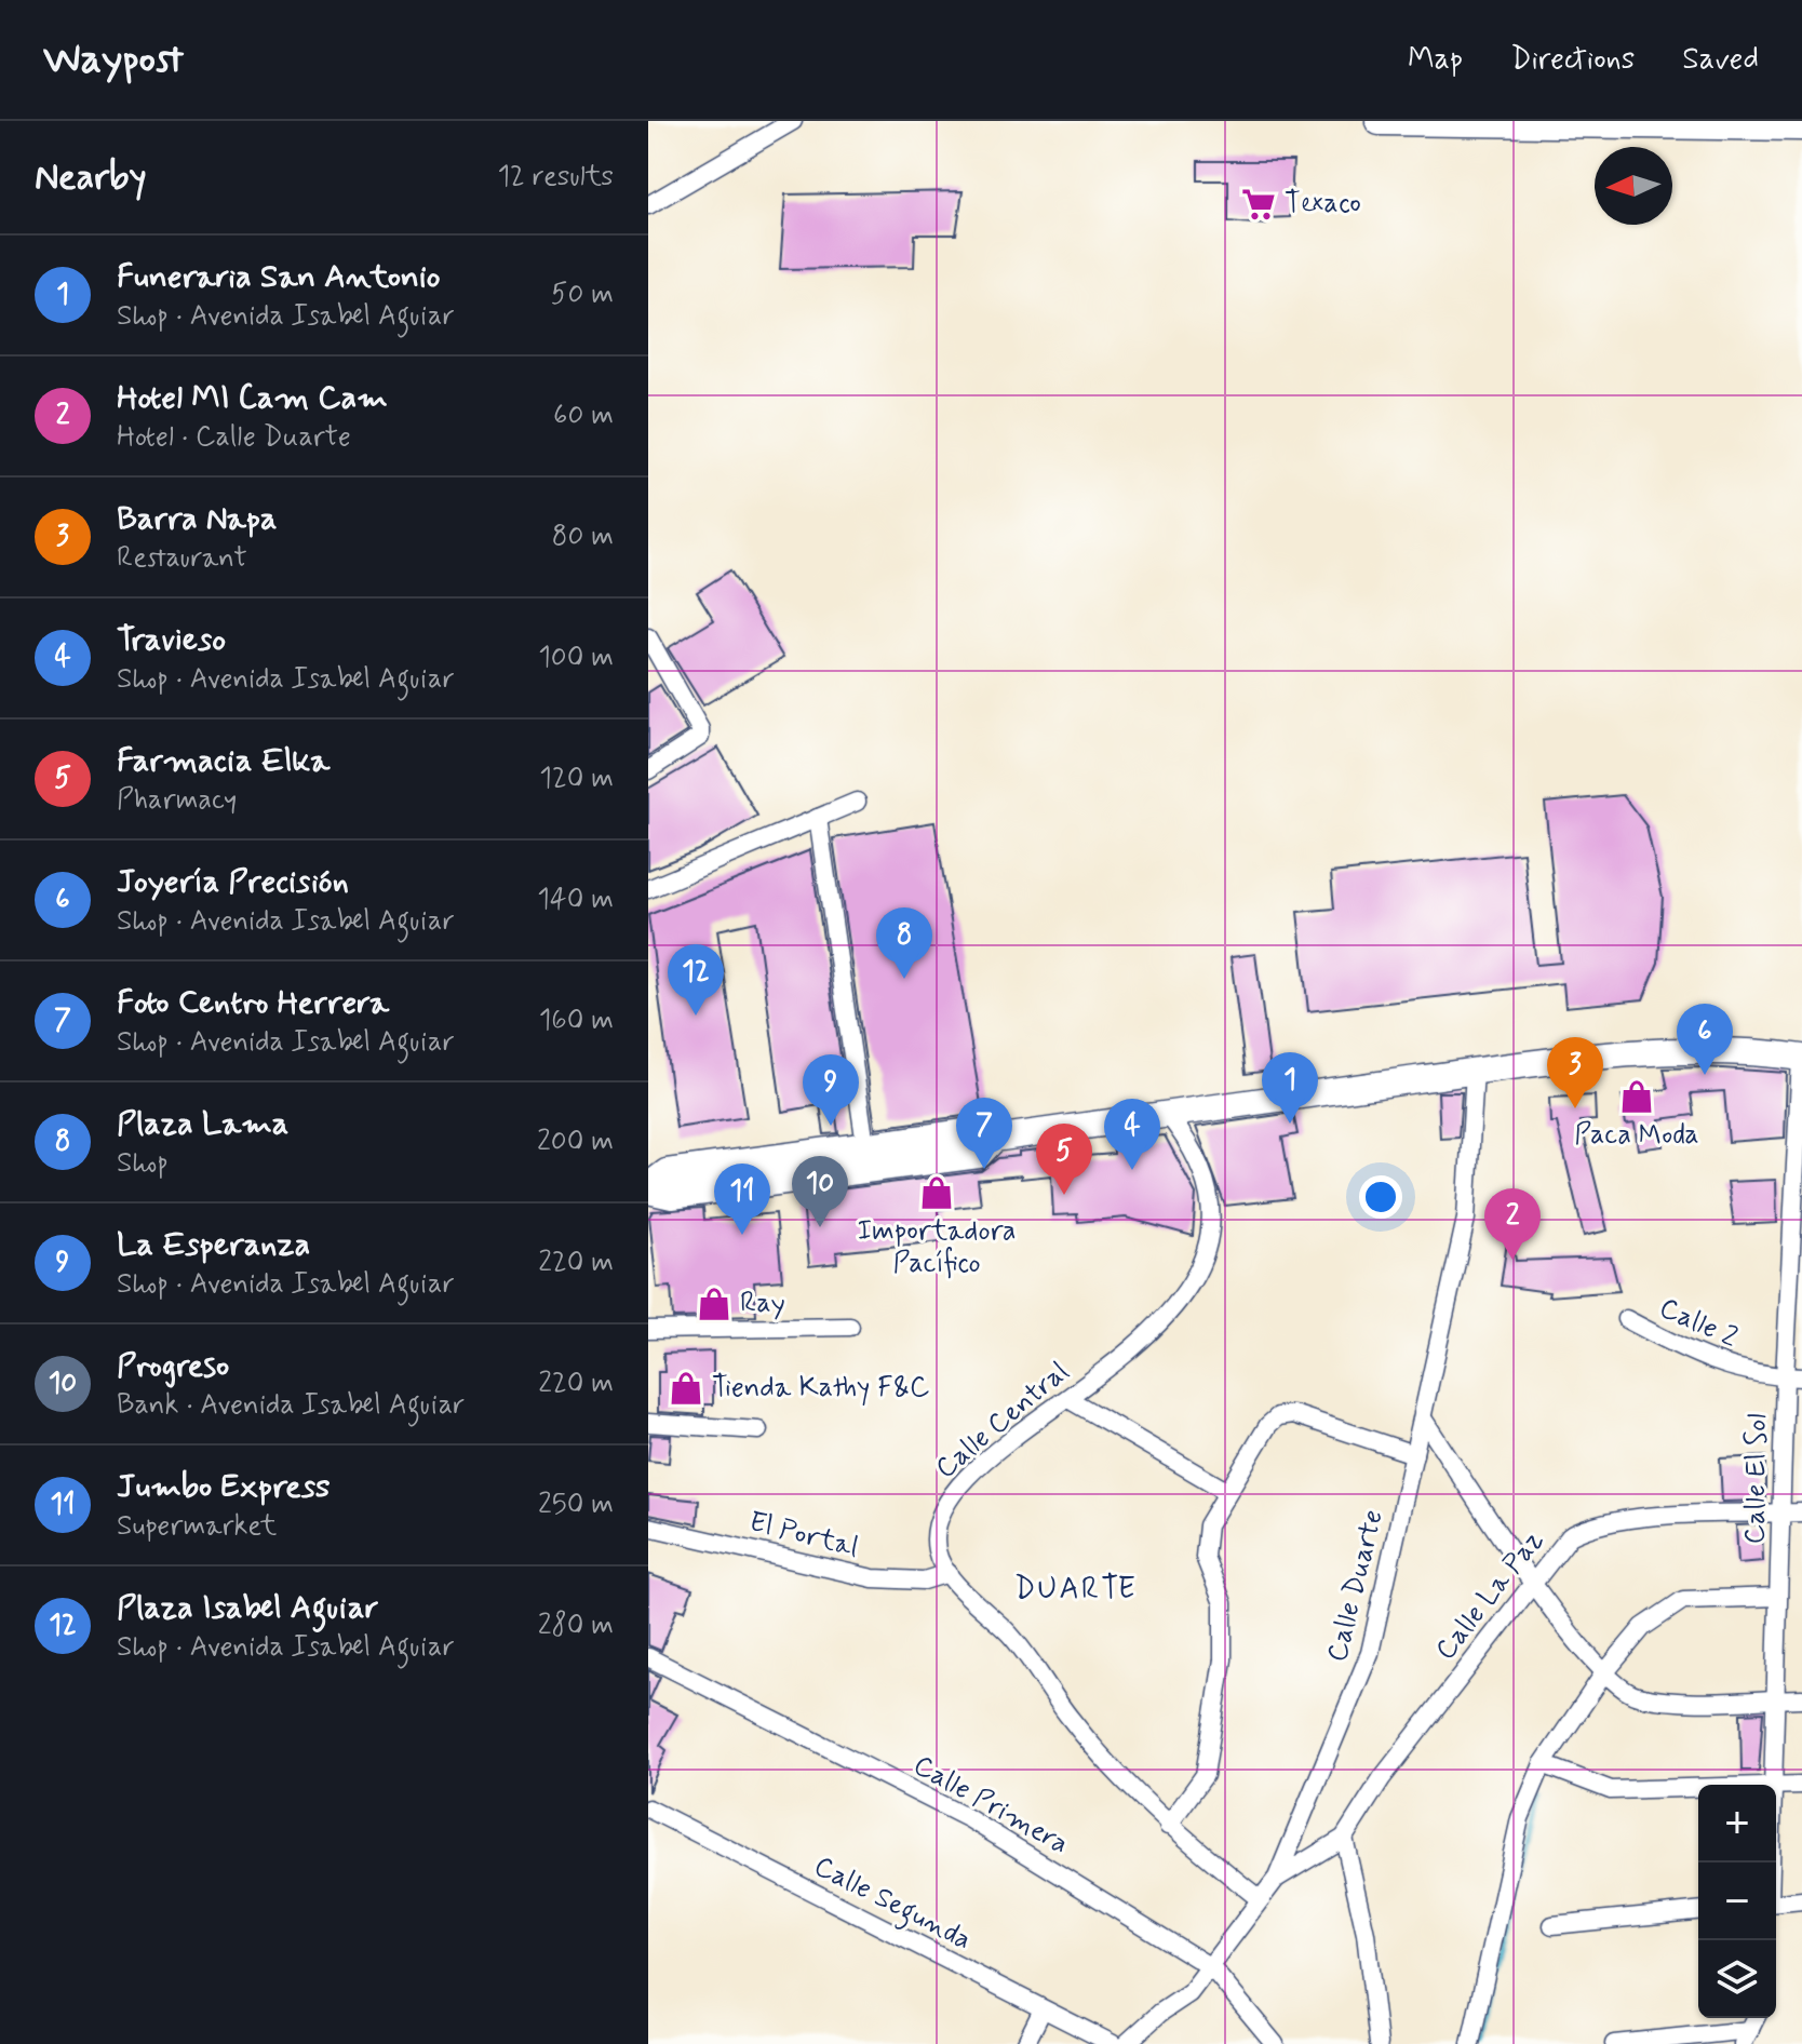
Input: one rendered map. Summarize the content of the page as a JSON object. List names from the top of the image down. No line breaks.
{"streets":{"street":["Calle 2","Calle Central","Calle El Sol","El Portal","Calle Duarte","Calle La Paz","Calle Primera","Calle Segunda"]},"crossings":[["Calle 2","Calle El Sol"],["Calle Central","El Portal"],["Calle El Sol","Calle La Paz"],["Calle Duarte","Calle Primera"]],"districts":["DUARTE"],"places":{"supermarket":["Texaco"],"shop":["Paca Moda","Importadora Pacífico","Ray","Tienda Kathy F&C"]},"north":"left","page":{"header":"Waypost","nav":["Map","Directions","Saved"],"heading":["Nearby","12 results"],"list":[{"mark":"1","name":"Funeraria San Antonio","note":"Shop · Avenida Isabel Aguiar","value":"50 m"},{"mark":"2","name":"Hotel MI Cam Cam","note":"Hotel · Calle Duarte","value":"60 m"},{"mark":"3","name":"Barra Napa","note":"Restaurant","value":"80 m"},{"mark":"4","name":"Travieso","note":"Shop · Avenida Isabel Aguiar","value":"100 m"},{"mark":"5","name":"Farmacia Elka","note":"Pharmacy","value":"120 m"},{"mark":"6","name":"Joyería Precisión","note":"Shop · Avenida Isabel Aguiar","value":"140 m"},{"mark":"7","name":"Foto Centro Herrera","note":"Shop · Avenida Isabel Aguiar","value":"160 m"},{"mark":"8","name":"Plaza Lama","note":"Shop","value":"200 m"},{"mark":"9","name":"La Esperanza","note":"Shop · Avenida Isabel Aguiar","value":"220 m"},{"mark":"10","name":"Progreso","note":"Bank · Avenida Isabel Aguiar","value":"220 m"},{"mark":"11","name":"Jumbo Express","note":"Supermarket","value":"250 m"},{"mark":"12","name":"Plaza Isabel Aguiar","note":"Shop · Avenida Isabel Aguiar","value":"280 m"}],"pins":["8","12","6","3","1","9","7","4","5","10","11","2"],"map_buttons":["+","−"]}}
